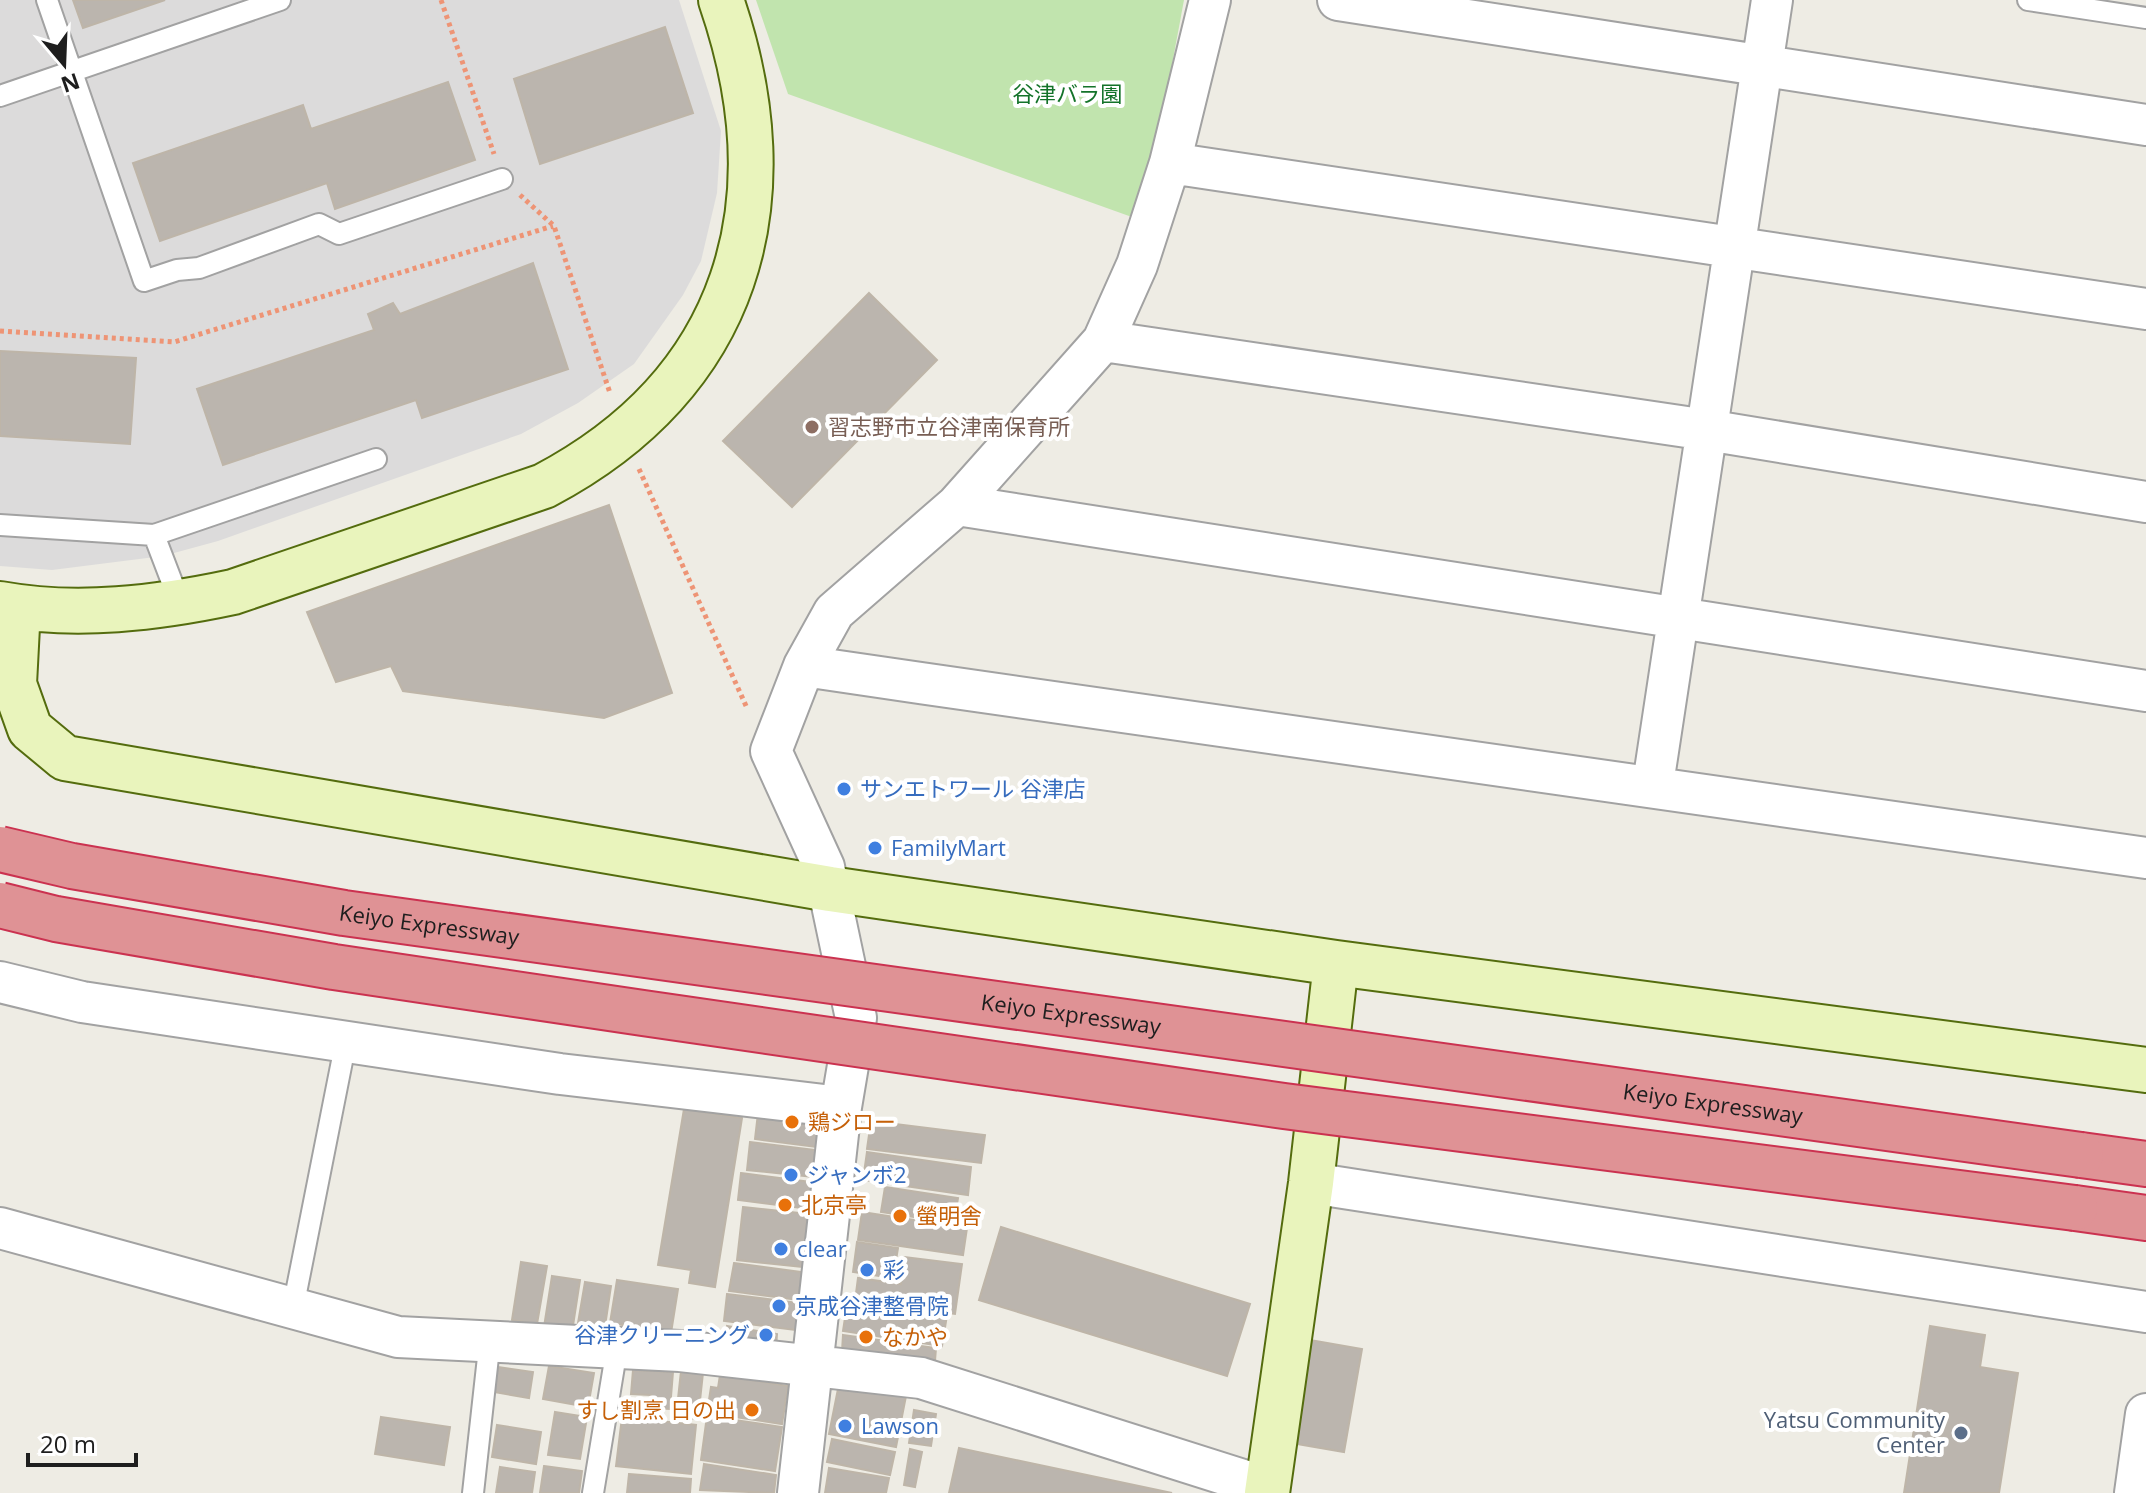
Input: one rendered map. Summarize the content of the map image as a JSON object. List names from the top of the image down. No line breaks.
{"streets":{"highway":["Keiyo Expressway"]},"parks":["谷津バラ園"],"places":["習志野市立谷津南保育所","サンエトワール 谷津店","FamilyMart","鶏ジロー","ジャンボ2","北京亭","螢明舎","clear","彩","京成谷津整骨院","谷津クリーニング","なかや","すし割烹 日の出","Lawson","Yatsu Community Center"],"scale_bar":"20 m","north":"bottom"}
